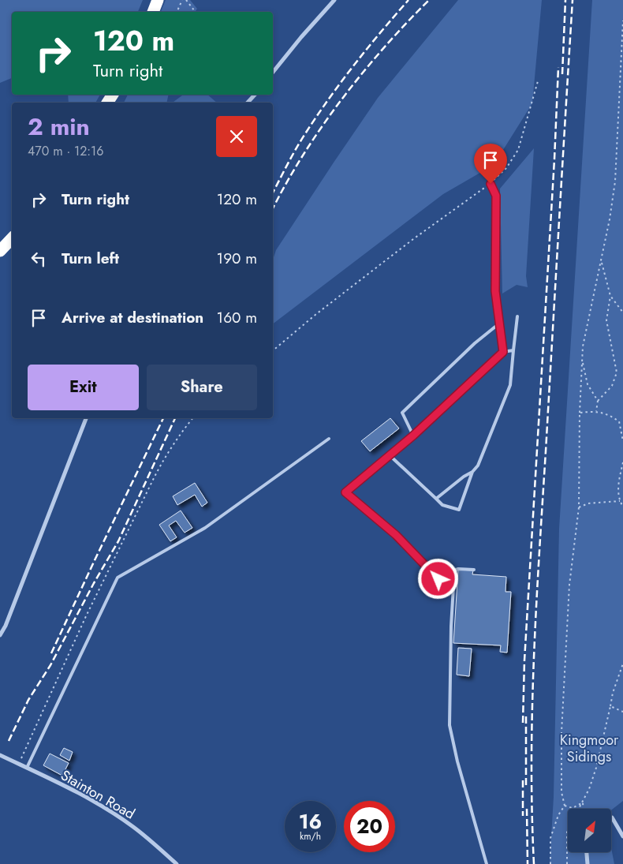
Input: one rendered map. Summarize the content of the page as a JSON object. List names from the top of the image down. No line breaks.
{"streets":{"street":["Stainton Road"]},"parks":["Kingmoor Sidings"],"north":"top right","page":{"turn":["120 m","Turn right"],"heading":["2 min","470 m · 12:16"],"list":[{"name":"Turn right","value":"120 m"},{"name":"Turn left","value":"190 m"},{"name":"Arrive at destination","value":"160 m"}],"buttons":["Exit","Share"],"speed":"16 km/h","limit":"20"}}
